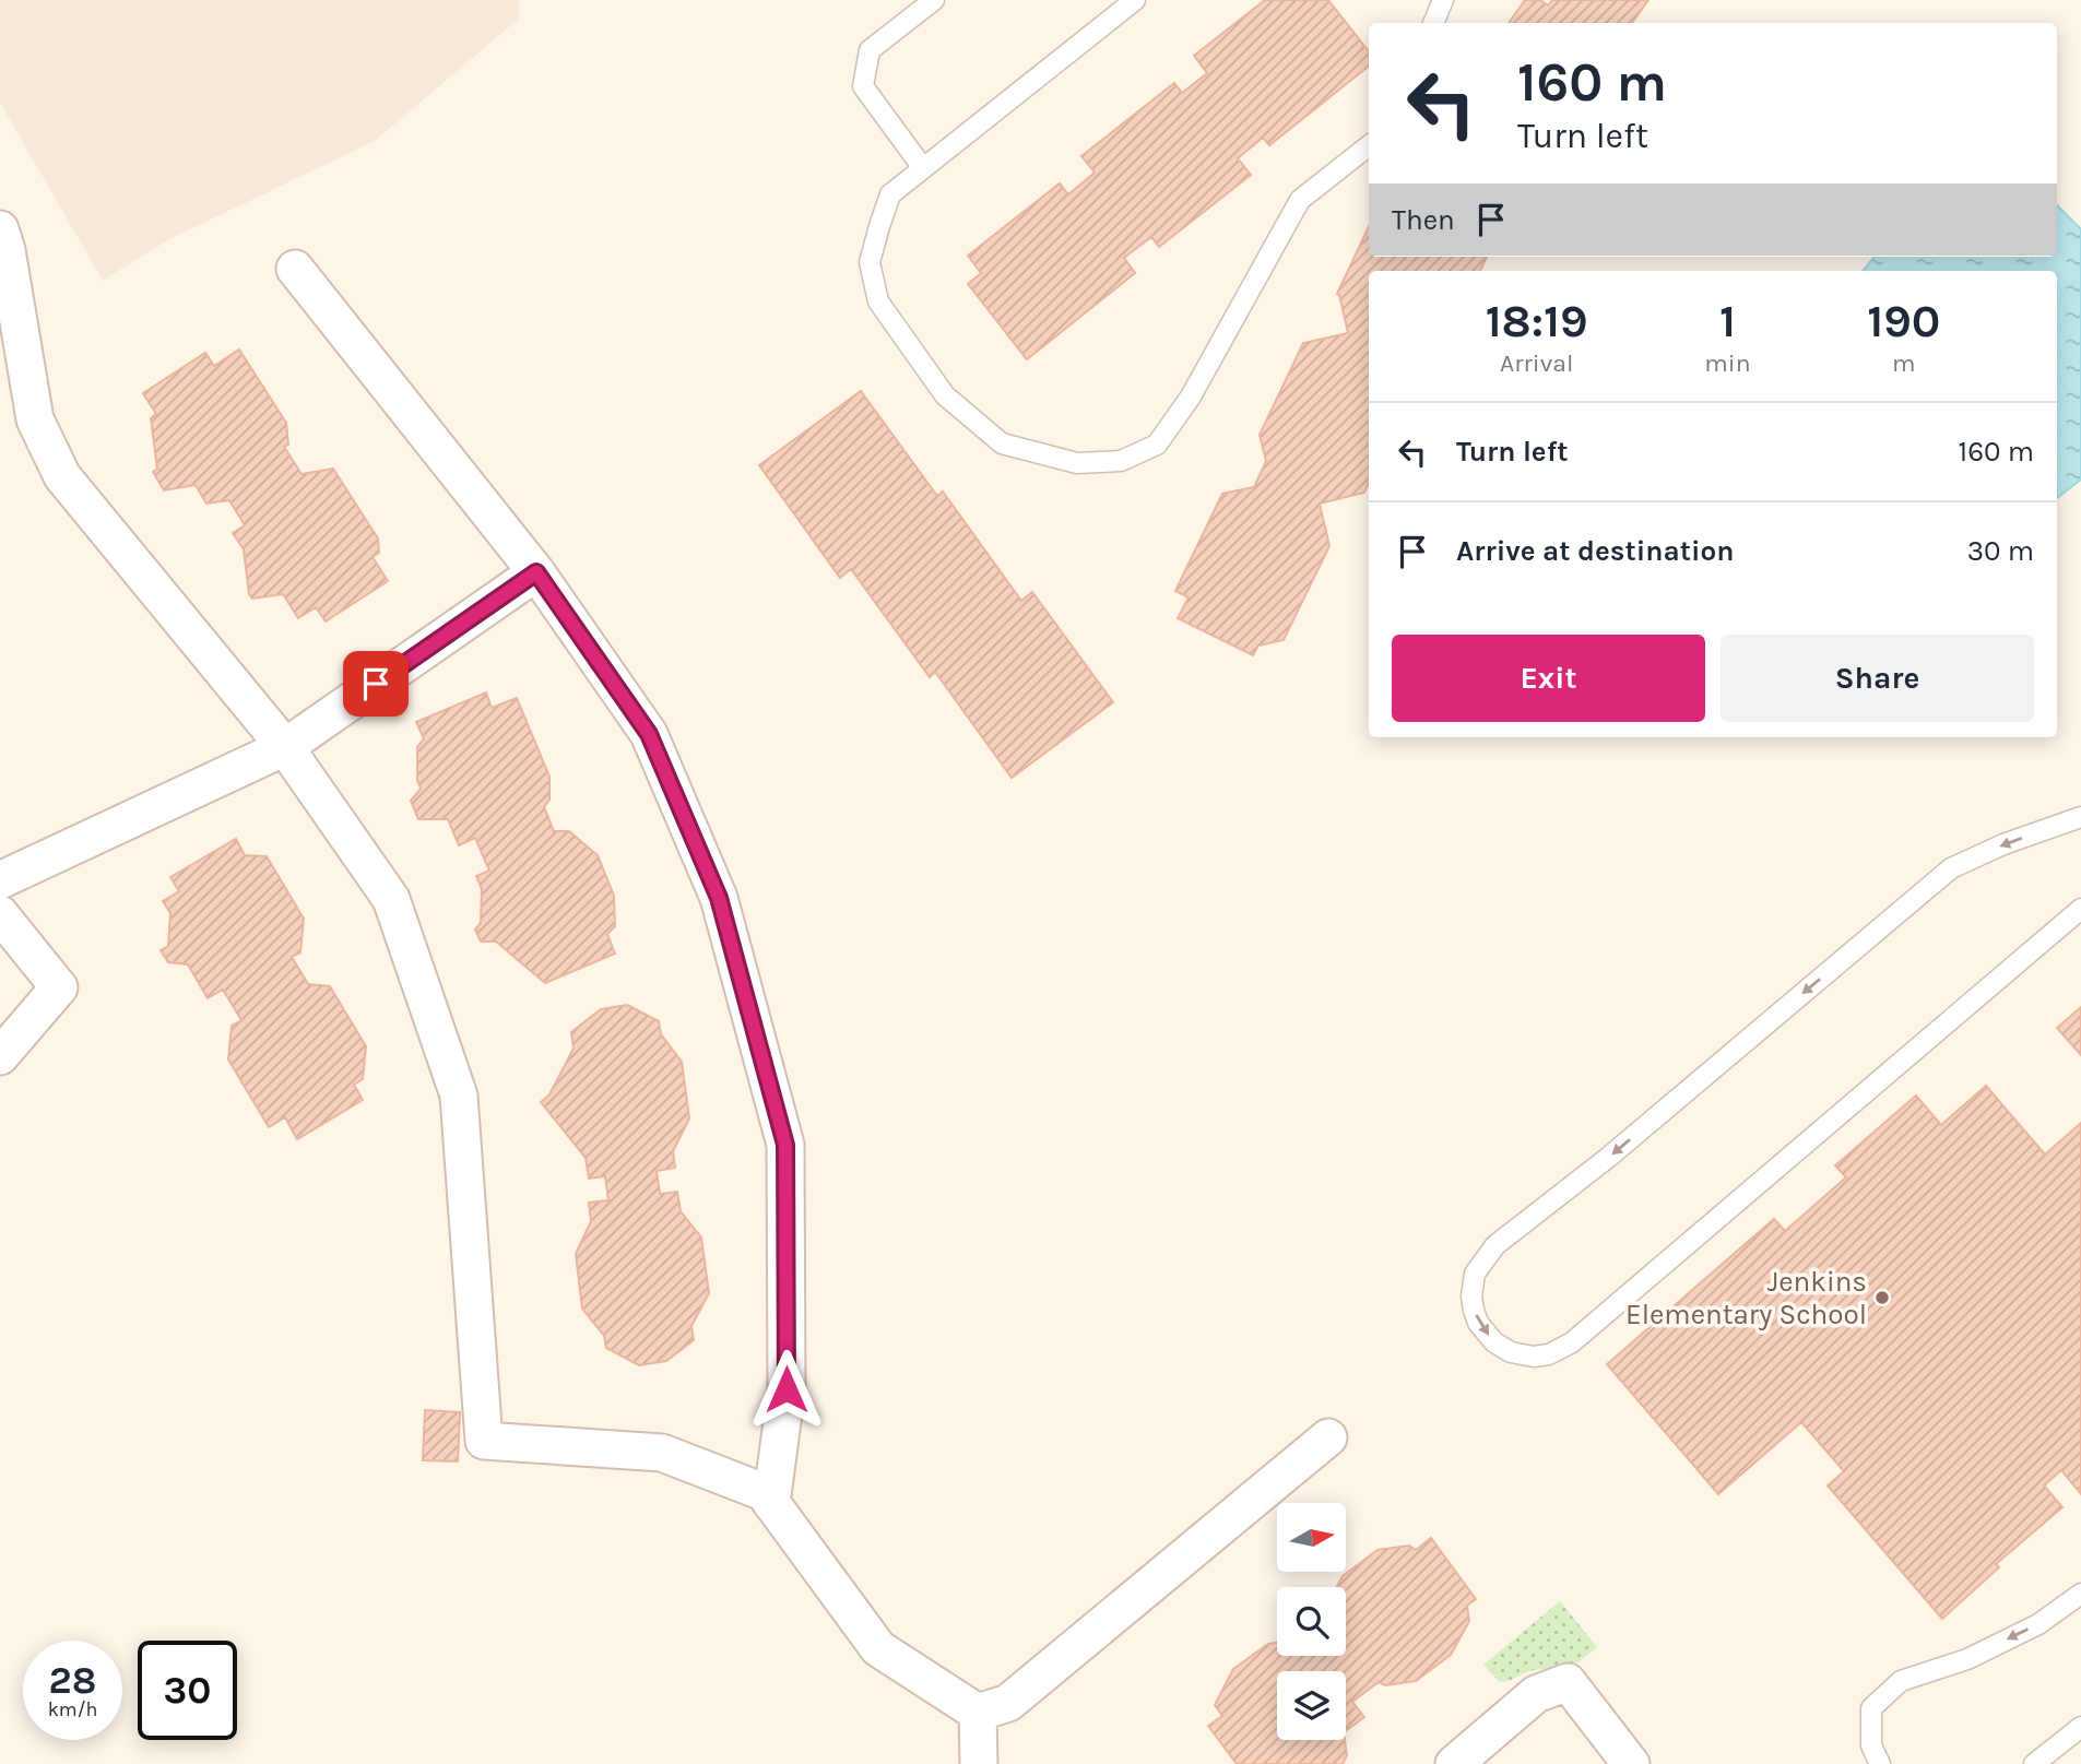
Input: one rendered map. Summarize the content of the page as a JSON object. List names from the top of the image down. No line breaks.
{"places":["Jenkins Elementary School"],"north":"right","page":{"turn":["160 m","Turn left"],"then":"Then","eta":["18:19","Arrival","1","min","190","m"],"list":[{"name":"Turn left","value":"160 m"},{"name":"Arrive at destination","value":"30 m"}],"buttons":["Exit","Share"],"speed":"28 km/h","limit":"30"}}
